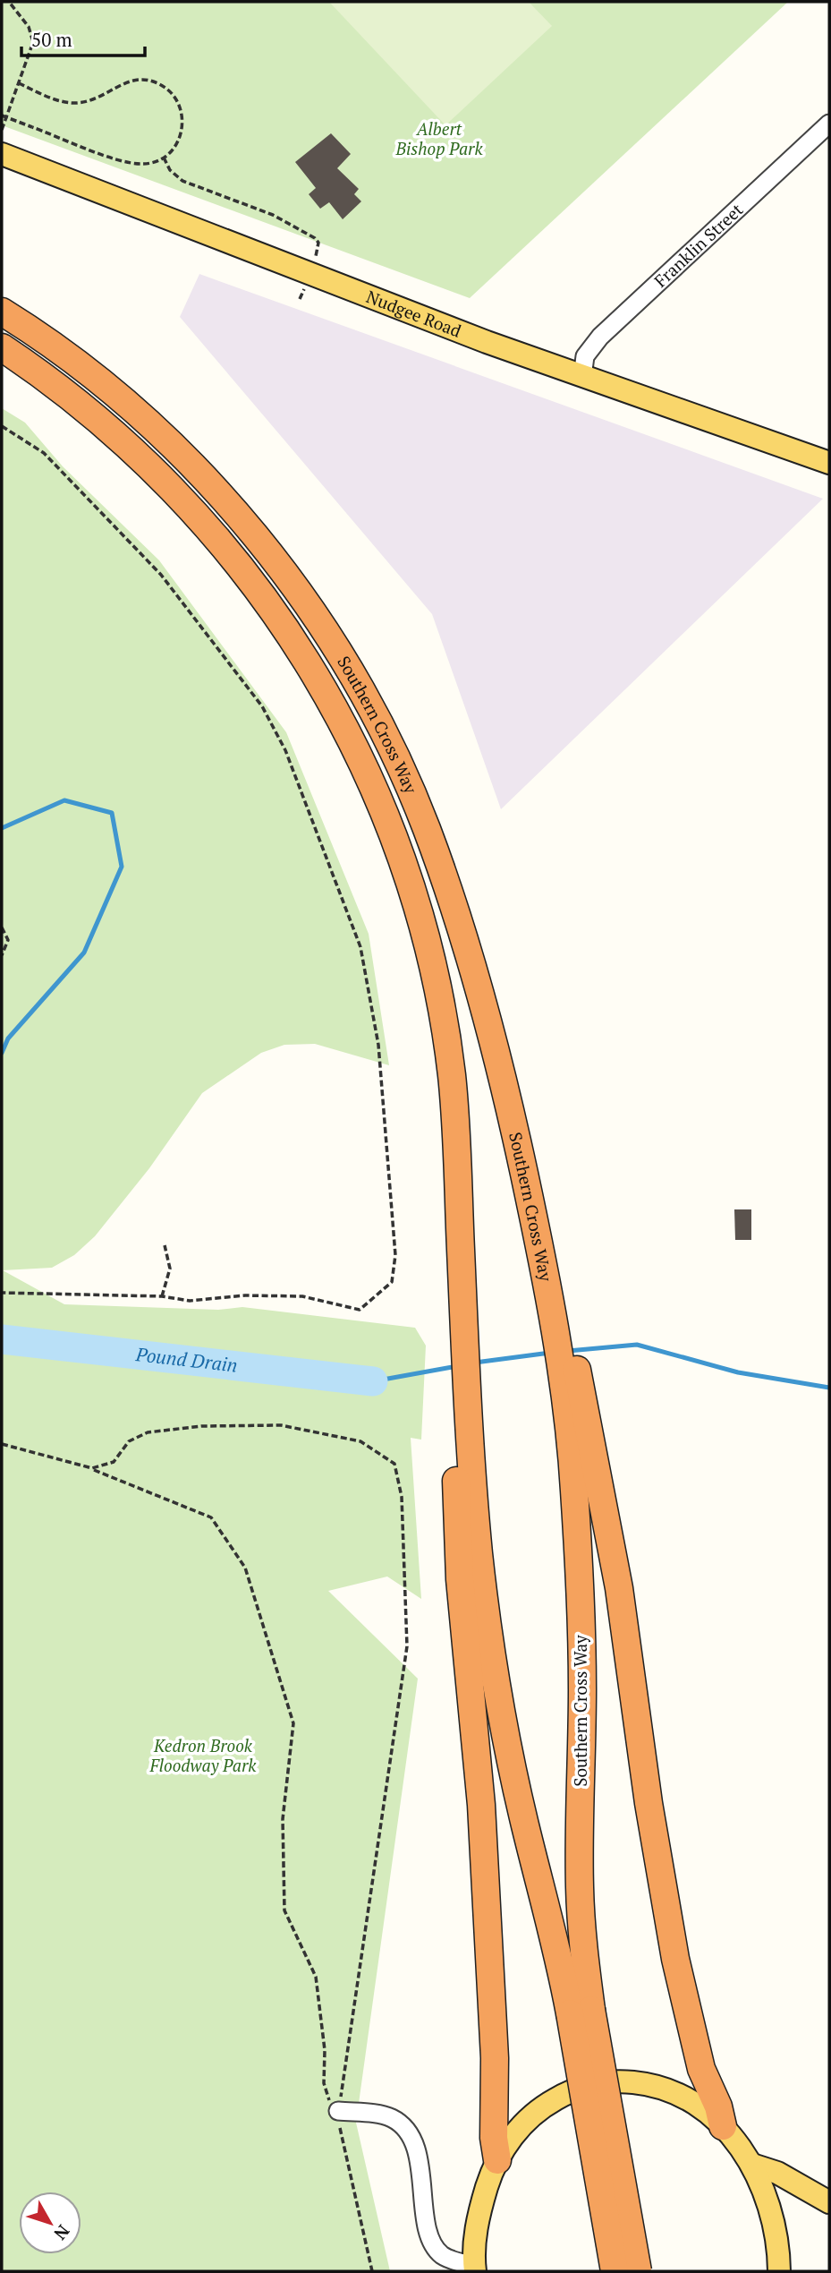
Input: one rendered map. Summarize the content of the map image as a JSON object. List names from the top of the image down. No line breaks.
{"streets":{"highway":["Southern Cross Way"],"main road":["Nudgee Road"],"street":["Franklin Street"]},"crossings":[["Franklin Street","Nudgee Road"]],"water":["Pound Drain"],"parks":["Albert Bishop Park","Kedron Brook Floodway Park"],"scale_bar":"50 m","north":"bottom right"}
